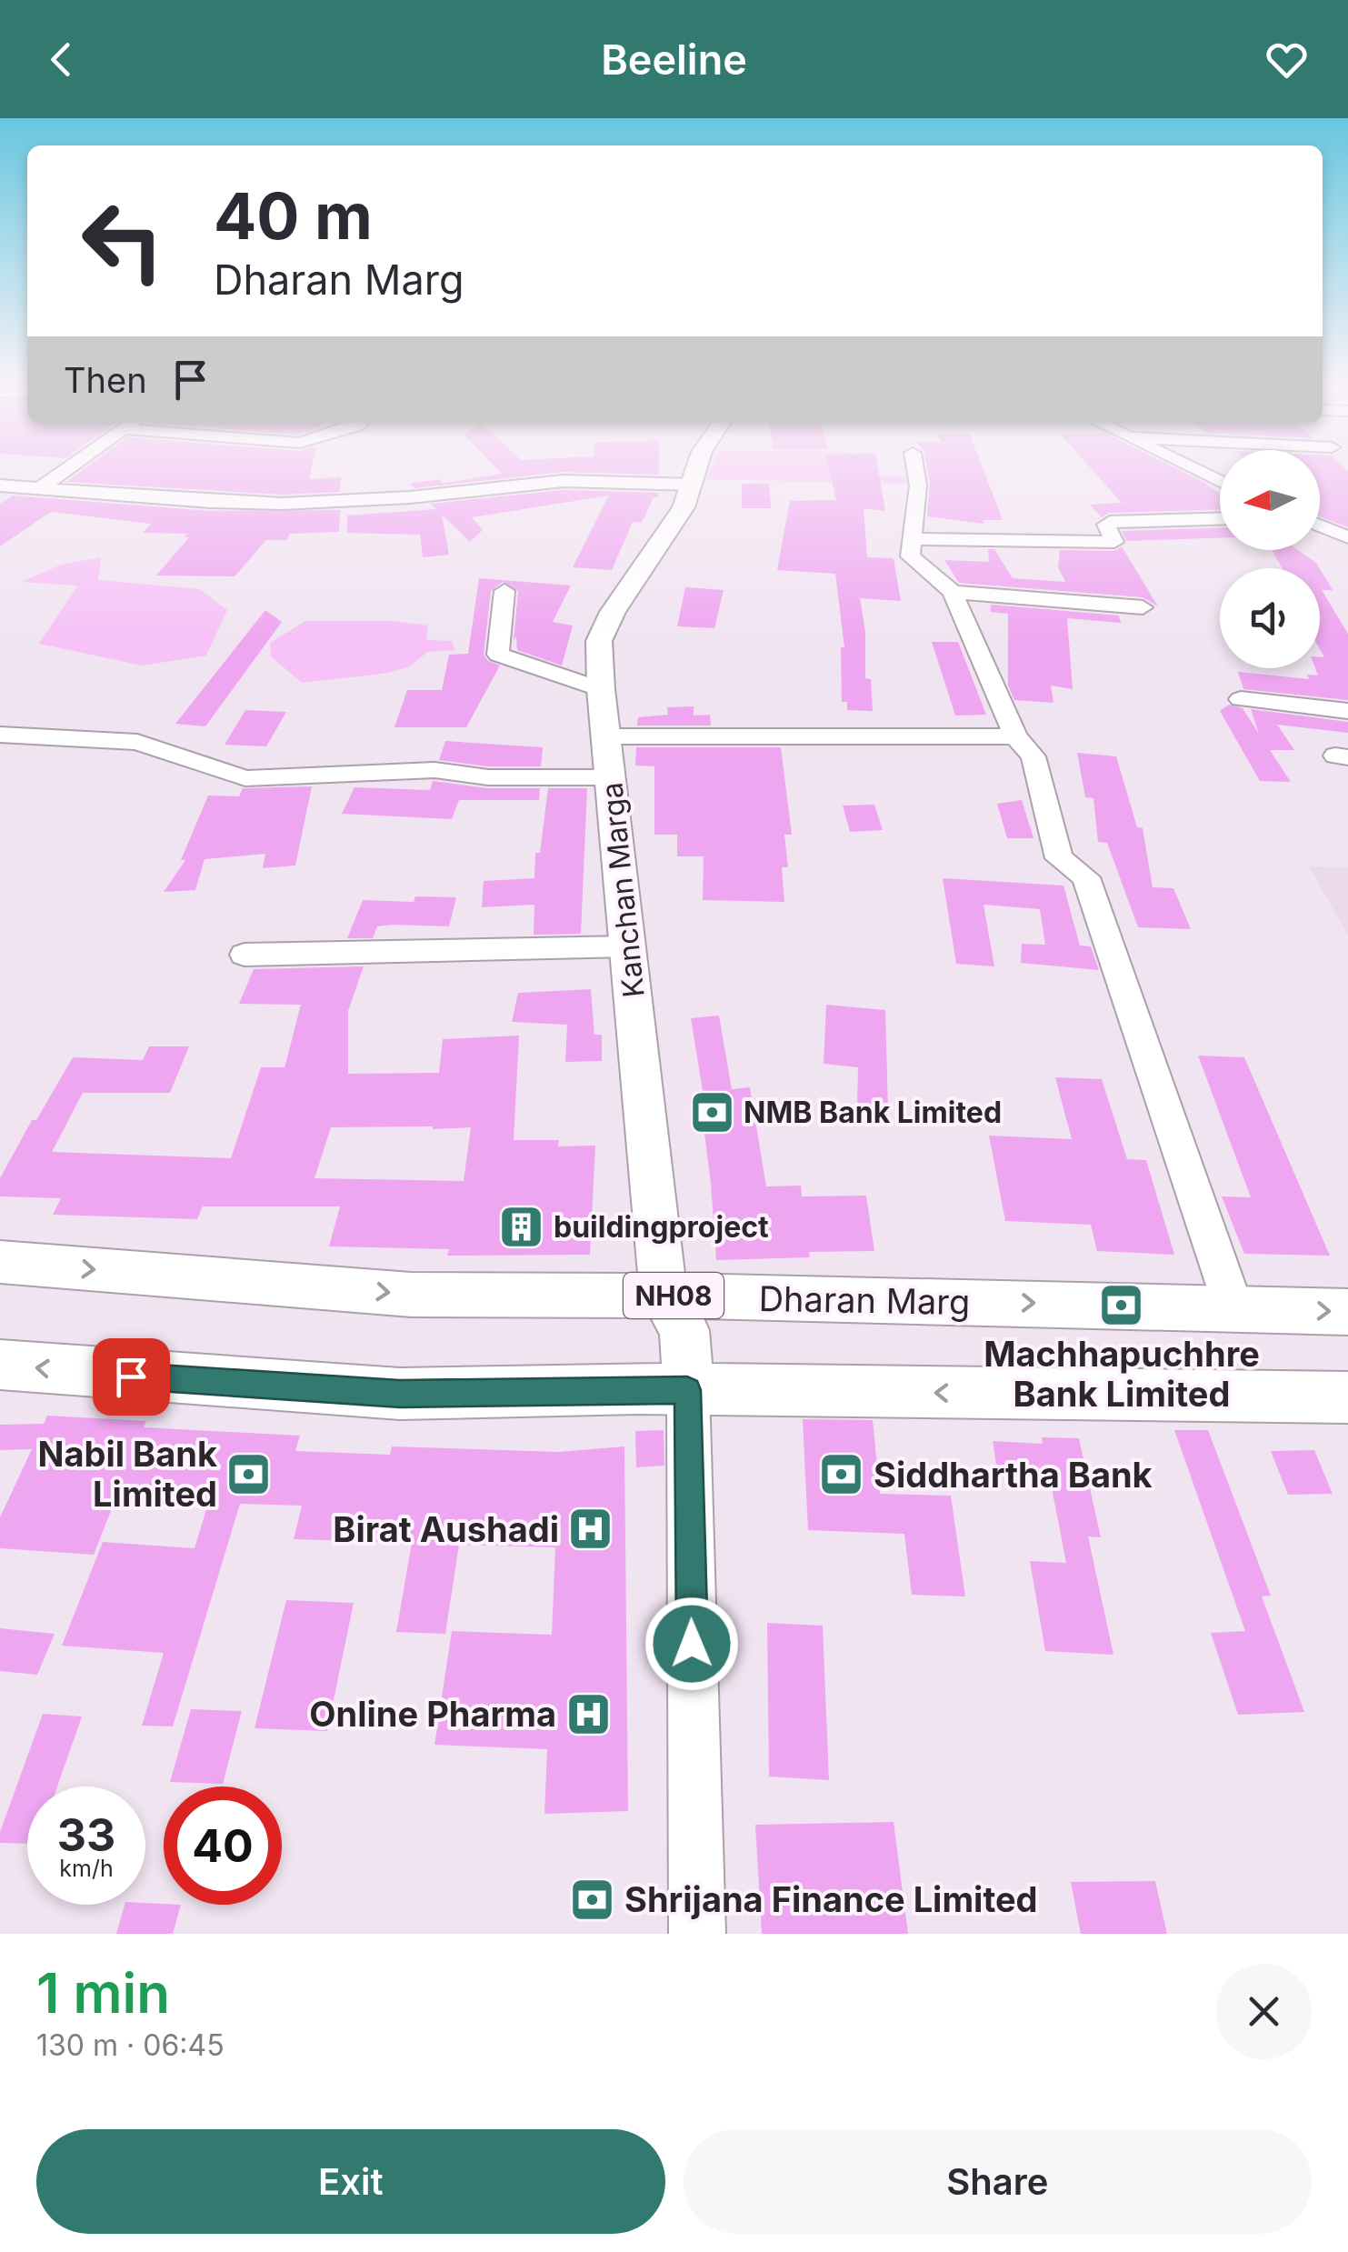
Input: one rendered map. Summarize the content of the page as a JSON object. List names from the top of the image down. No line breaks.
{"streets":{"main road":["Kanchan Marga","NH08","Dharan Marg"]},"crossings":[["Kanchan Marga","Dharan Marg"]],"places":{"bank":["NMB Bank Limited","Machhapuchhre Bank Limited","Nabil Bank Limited","Siddhartha Bank","Shrijana Finance Limited"],"building":["buildingproject"],"hospital":["Birat Aushadi","Online Pharma"]},"north":"left","page":{"header":"Beeline","turn":["40 m","Dharan Marg"],"then":"Then","speed":"33 km/h","limit":"40","heading":["1 min","130 m · 06:45"],"buttons":["Exit","Share"]}}
